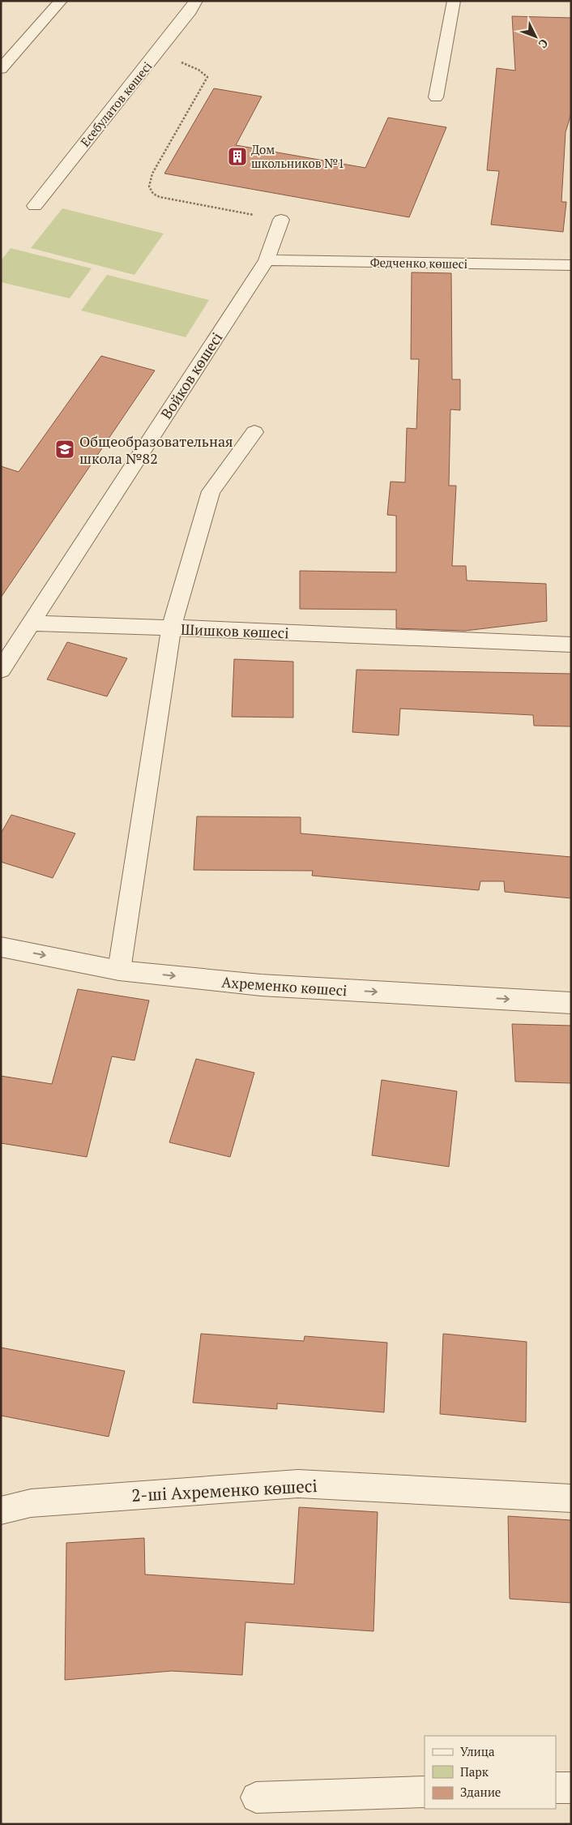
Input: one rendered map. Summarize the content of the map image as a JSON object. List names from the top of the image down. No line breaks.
{"streets":{"street":["Есебулатов көшесі","Федченко көшесі","Войков көшесі","Шишков көшесі","Ахременко көшесі","2-ші Ахременко көшесі"]},"crossings":[["Федченко көшесі","Войков көшесі"],["Шишков көшесі","Ахременко көшесі"]],"one_way":["Ахременко көшесі"],"places":{"building":["Дом школьников №1"],"school or university":["Общеобразовательная школа №82"]},"legend":["Улица","Парк","Здание"],"north":"bottom right"}
